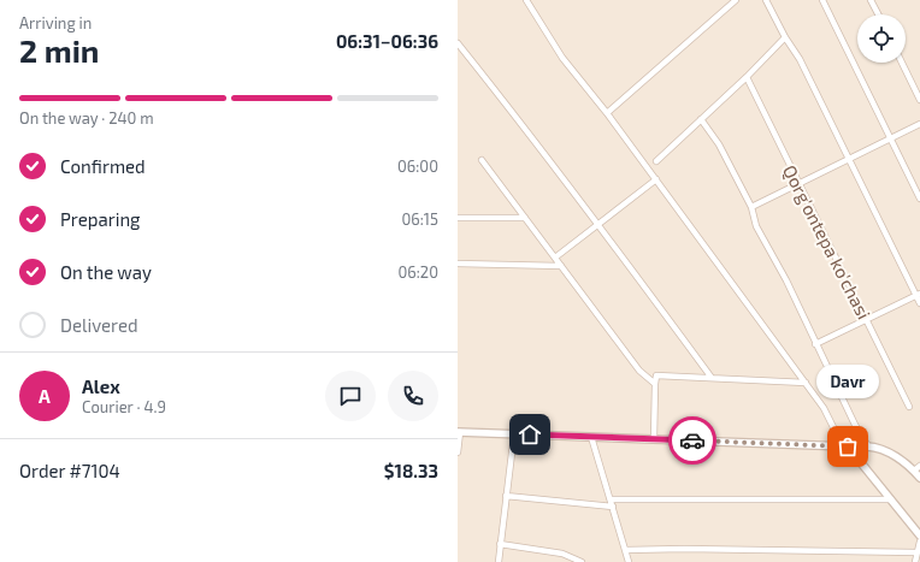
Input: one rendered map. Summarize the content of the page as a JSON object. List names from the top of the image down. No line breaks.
{"streets":{"street":["Qorg'ontepa ko'chasi"]},"places":["Davr"],"page":{"heading":["2 min","Arriving in","06:31–06:36"],"panel":["Alex","Courier · 4.9","Order #7104","$18.33"],"bar":"On the way · 240 m","list":[["Confirmed","06:00"],["Preparing","06:15"],["On the way","06:20"],"Delivered"],"bubble":"Davr","round":"A"}}
